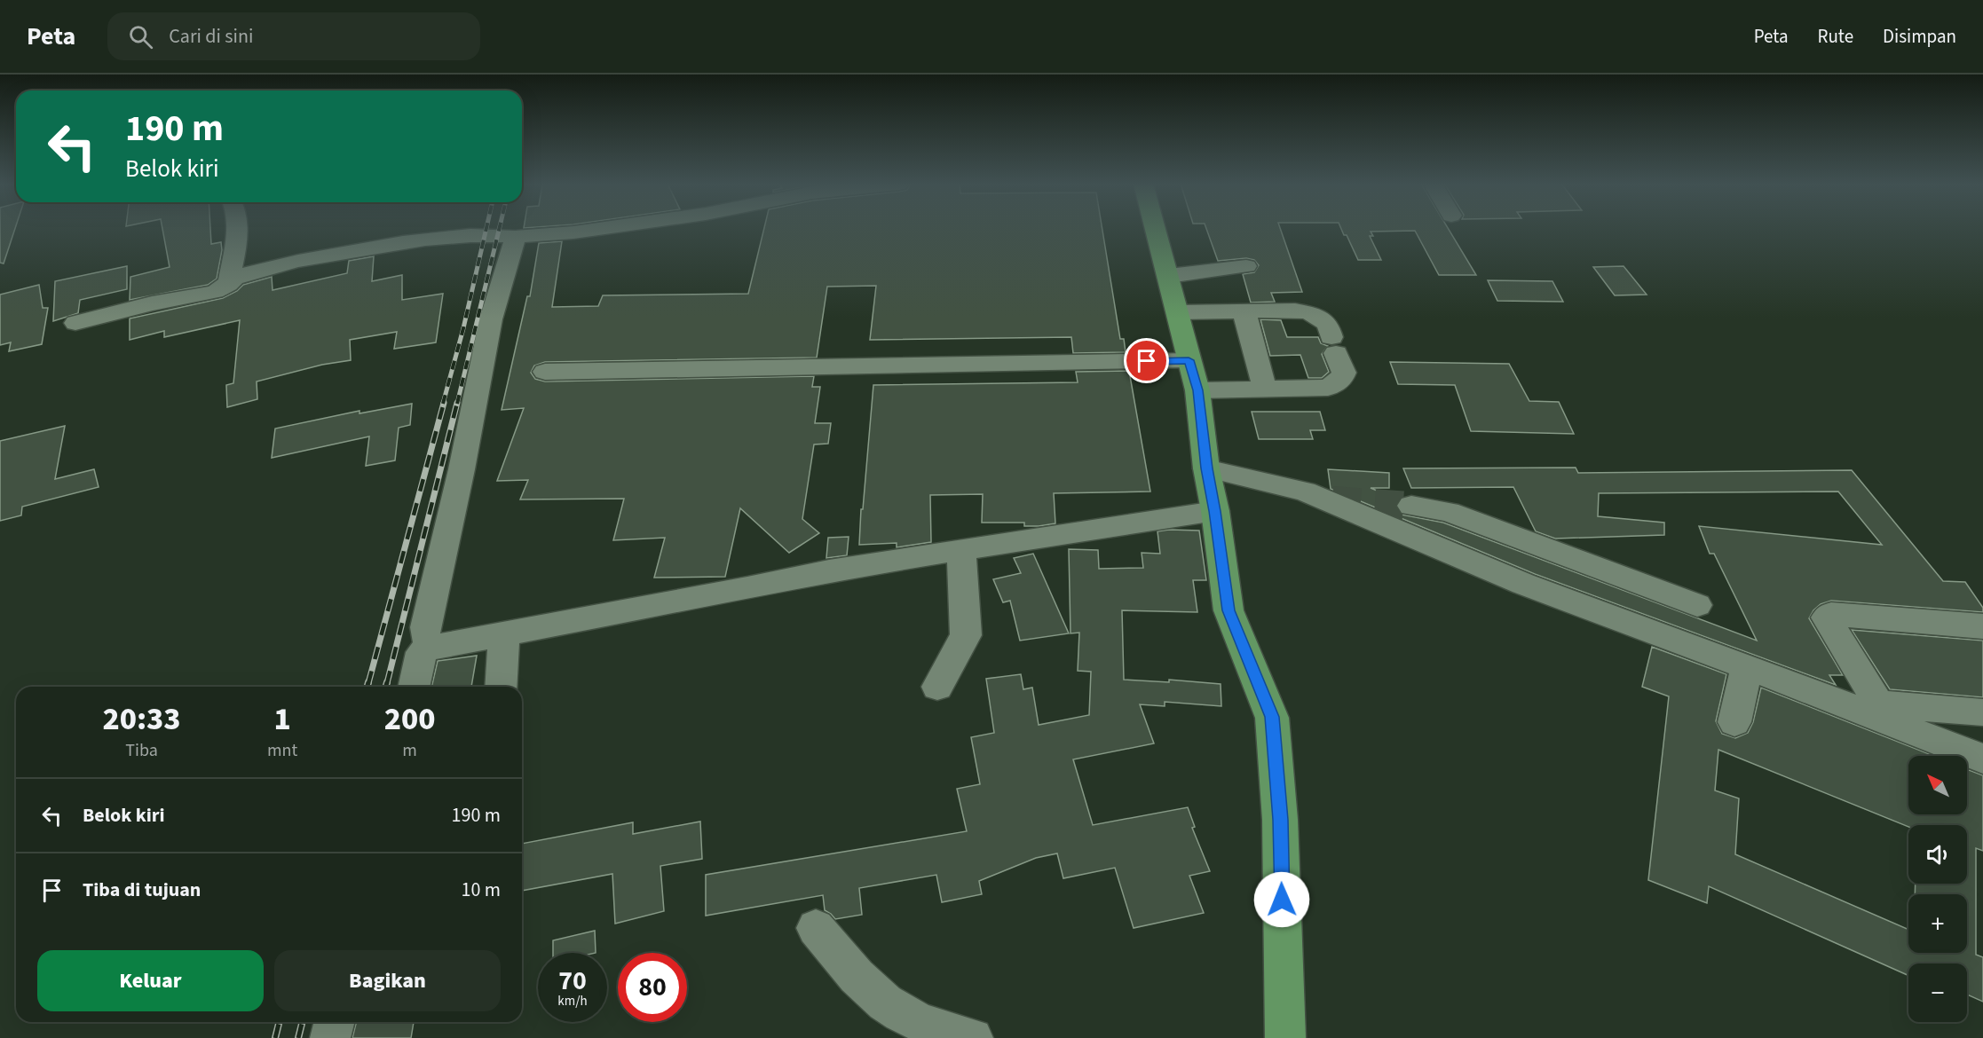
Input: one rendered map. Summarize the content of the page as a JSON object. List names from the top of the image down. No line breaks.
{"north":"top left","page":{"header":"Peta","search":"Cari di sini","nav":["Peta","Rute","Disimpan"],"turn":["190 m","Belok kiri"],"eta":["20:33","Tiba","1","mnt","200","m"],"map_buttons":["+","−"],"list":[{"name":"Belok kiri","value":"190 m"},{"name":"Tiba di tujuan","value":"10 m"}],"buttons":["Keluar","Bagikan"],"speed":"70 km/h","limit":"80"}}
